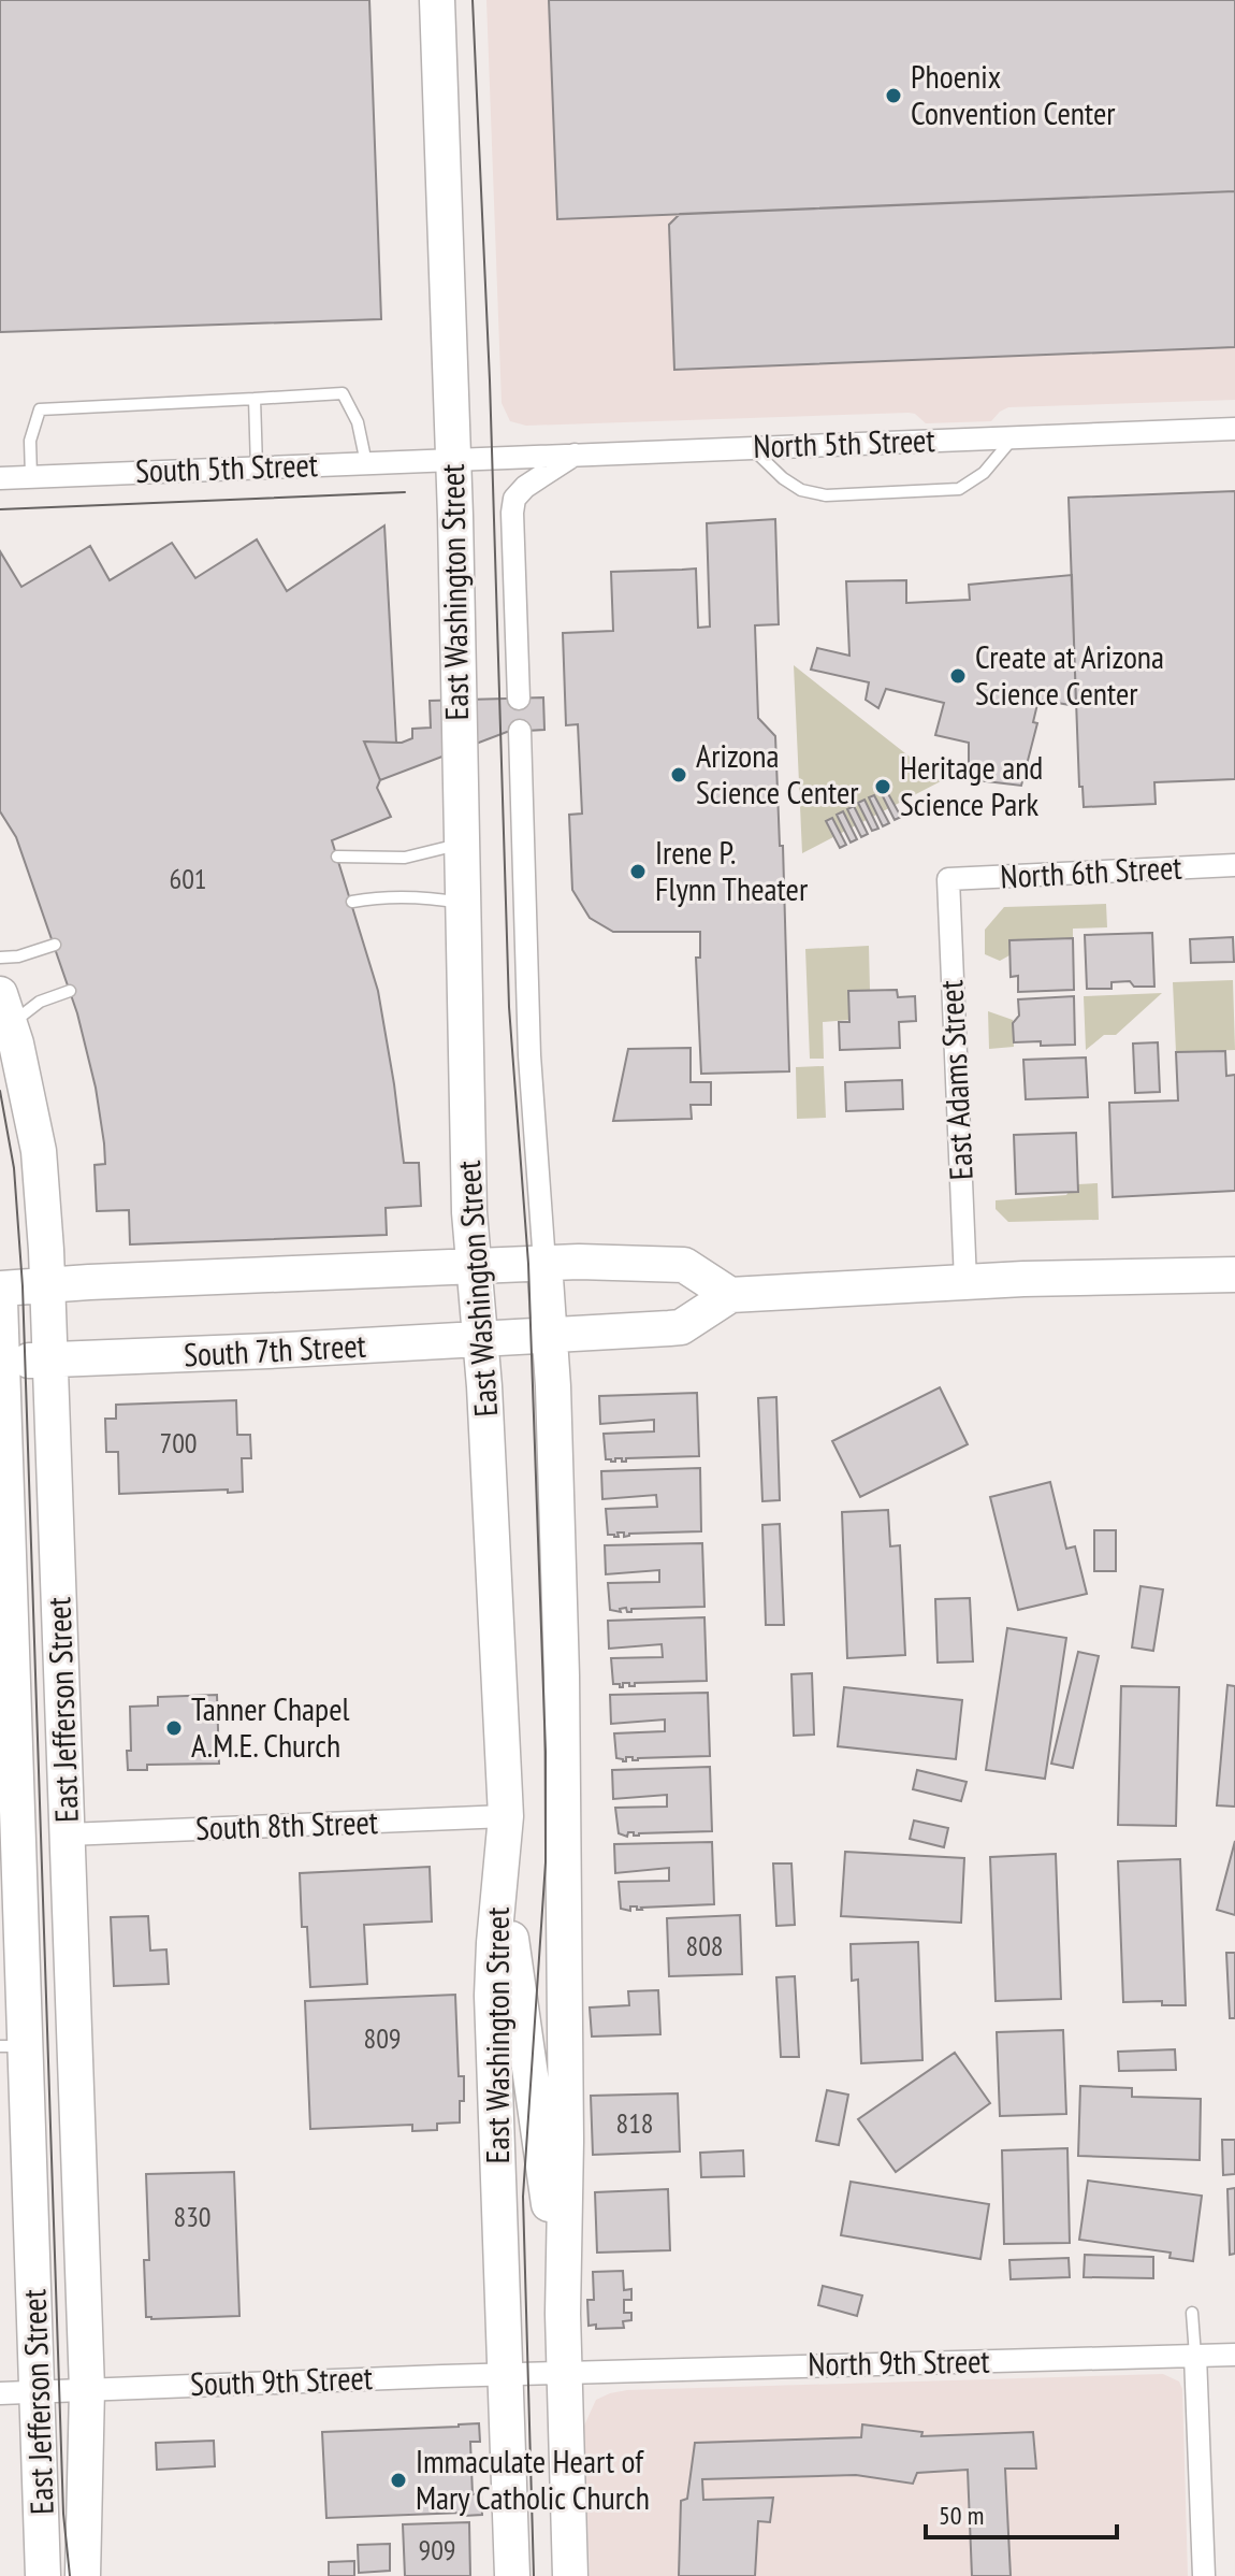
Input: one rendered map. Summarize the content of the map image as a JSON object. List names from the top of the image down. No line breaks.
{"streets":{"main road":["East Washington Street","South 7th Street","East Jefferson Street"],"street":["North 5th Street","South 5th Street","North 6th Street","East Adams Street","South 8th Street","North 9th Street","South 9th Street"]},"crossings":[["North 5th Street","South 5th Street"],["North 5th Street","East Washington Street"],["South 5th Street","East Washington Street"],["East Washington Street","South 7th Street"],["East Washington Street","South 8th Street"],["East Washington Street","North 9th Street"],["East Washington Street","South 9th Street"],["North 6th Street","East Adams Street"],["South 7th Street","East Jefferson Street"],["East Jefferson Street","South 8th Street"],["East Jefferson Street","South 9th Street"],["North 9th Street","South 9th Street"]],"places":["Phoenix Convention Center","Create at Arizona Science Center","Arizona Science Center","Heritage and Science Park","Irene P. Flynn Theater","Tanner Chapel A.M.E. Church","Immaculate Heart of Mary Catholic Church"],"house_numbers":["601","700","808","809","818","830","909"],"scale_bar":"50 m"}
